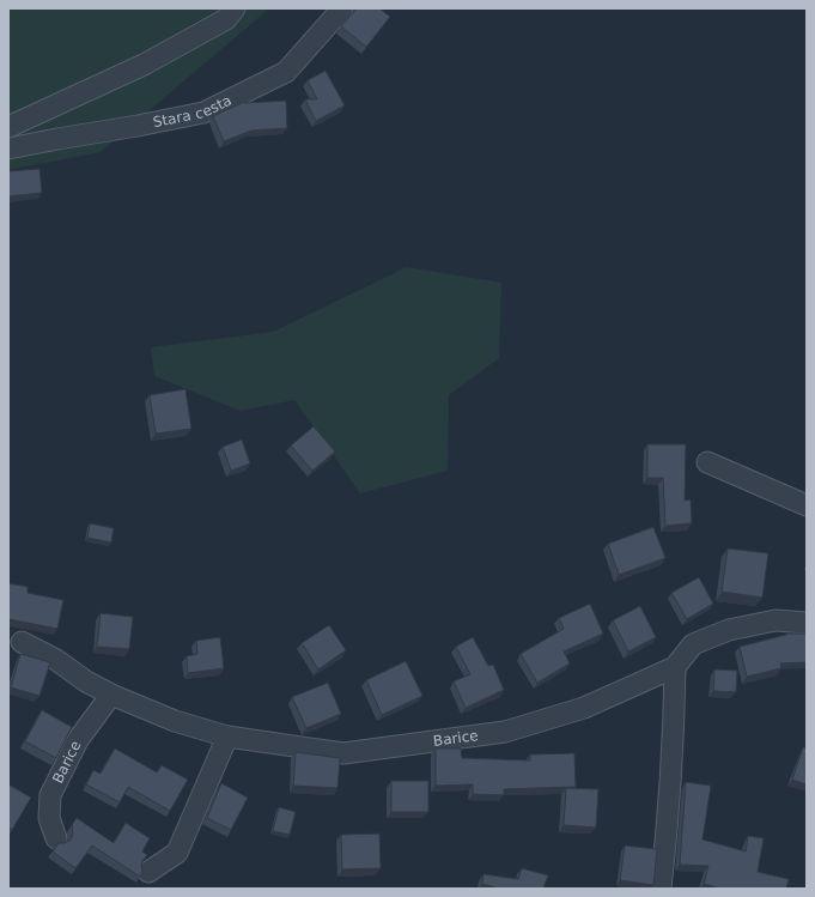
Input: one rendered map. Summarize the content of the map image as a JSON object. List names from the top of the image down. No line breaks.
{"streets":{"street":["Stara cesta","Barice"]}}
